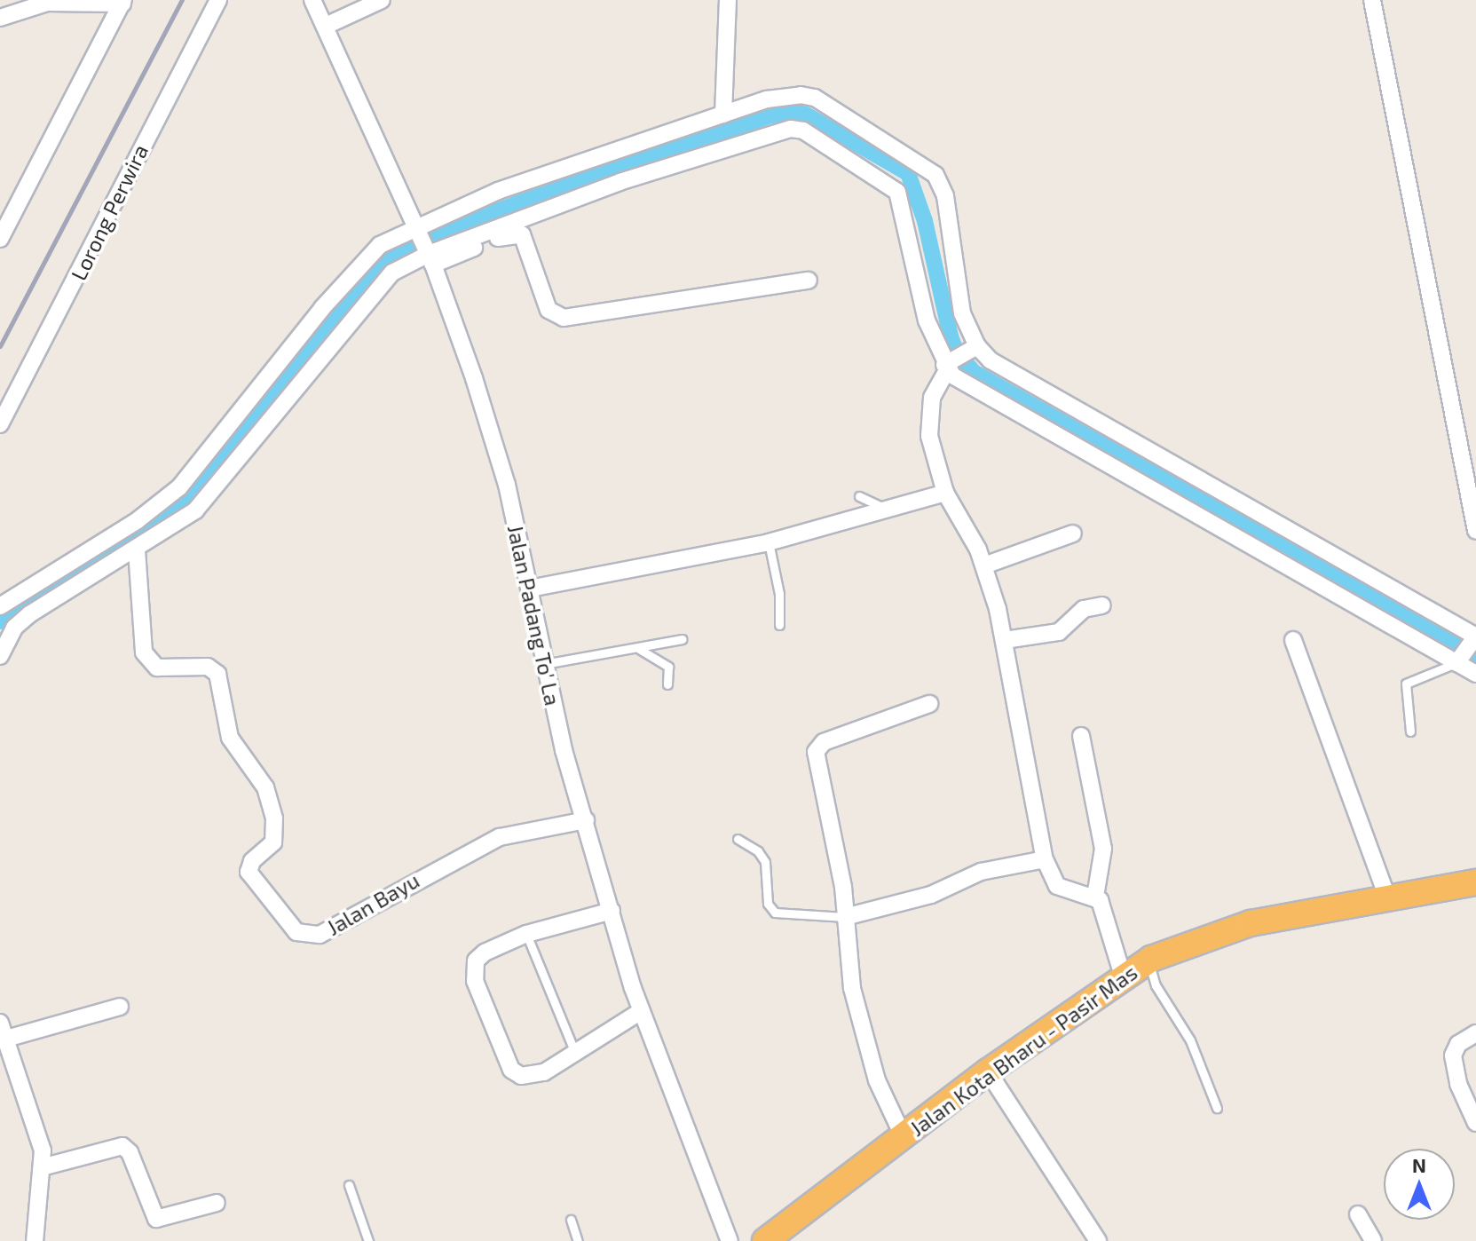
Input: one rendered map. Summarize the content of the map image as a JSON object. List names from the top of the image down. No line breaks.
{"streets":{"highway":["Jalan Kota Bharu - Pasir Mas"],"street":["Lorong Perwira","Jalan Padang To' La","Jalan Bayu"]},"crossings":[["Jalan Padang To' La","Jalan Bayu"]],"north":"top"}
